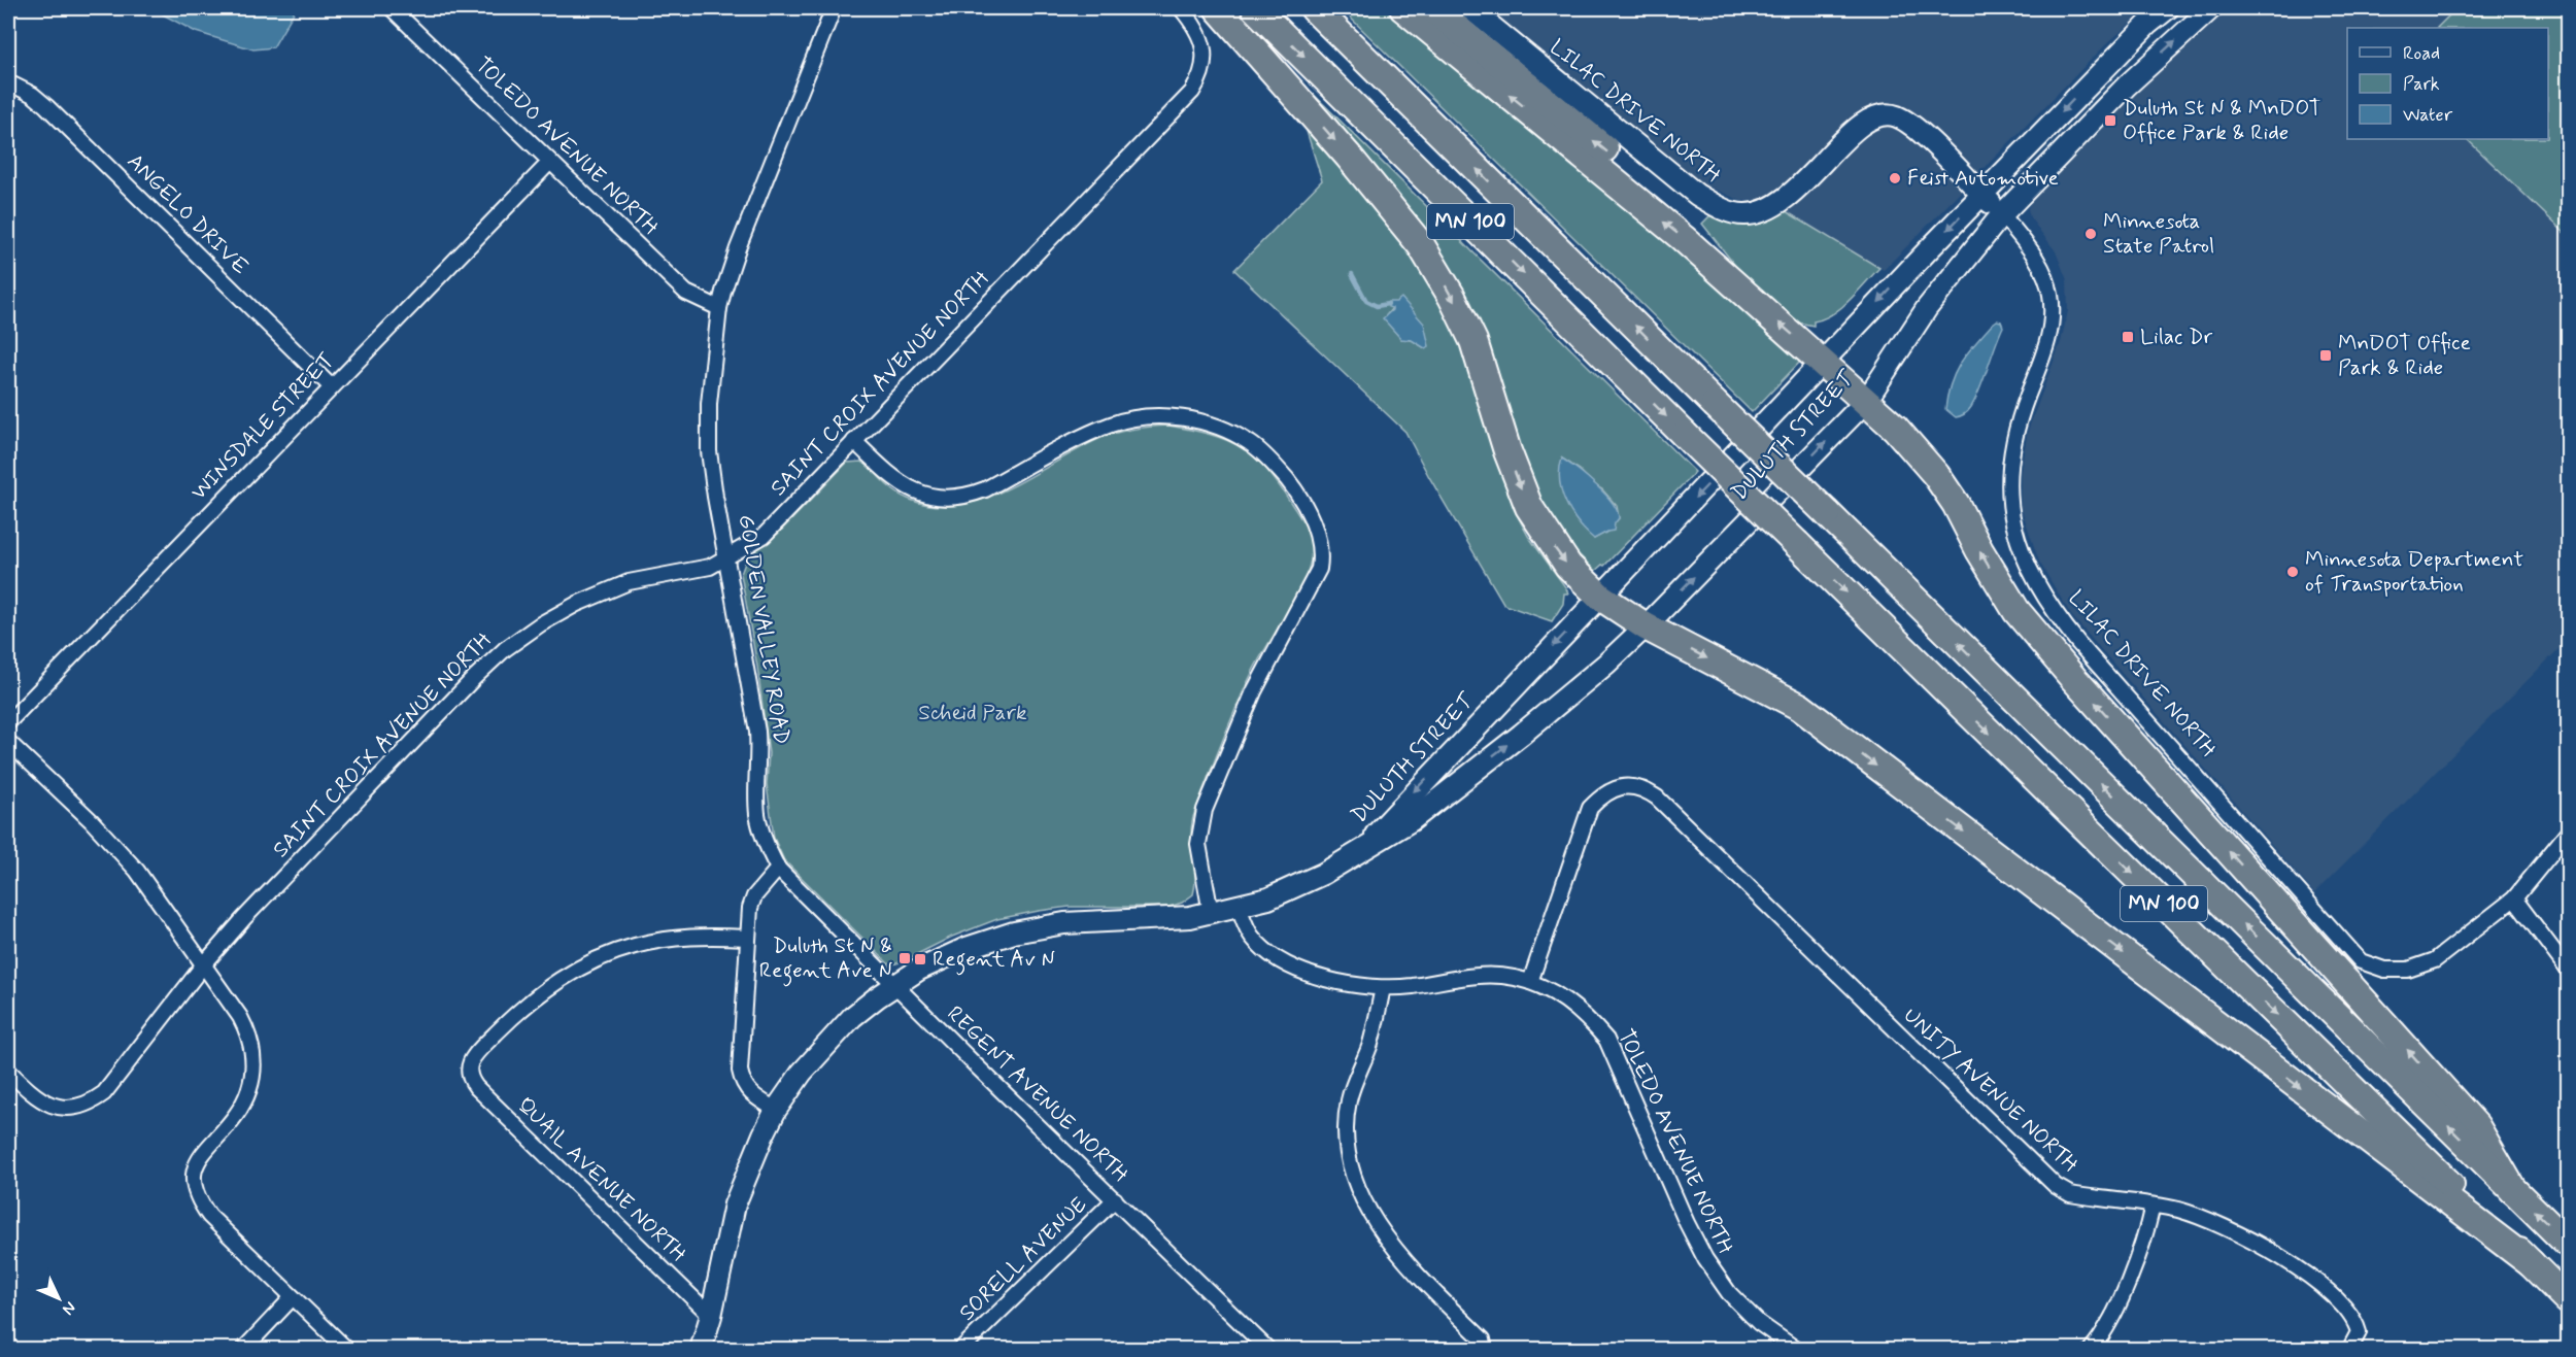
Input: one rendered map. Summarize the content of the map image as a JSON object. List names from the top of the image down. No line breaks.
{"streets":{"highway":["MN 100"],"street":["LILAC DRIVE NORTH","TOLEDO AVENUE NORTH","ANGELO DRIVE","SAINT CROIX AVENUE NORTH","WINSDALE STREET","DULUTH STREET","GOLDEN VALLEY ROAD","UNITY AVENUE NORTH","REGENT AVENUE NORTH","QUAIL AVENUE NORTH","SORELL AVENUE"]},"crossings":[["LILAC DRIVE NORTH","DULUTH STREET"],["TOLEDO AVENUE NORTH","WINSDALE STREET"],["TOLEDO AVENUE NORTH","DULUTH STREET"],["TOLEDO AVENUE NORTH","GOLDEN VALLEY ROAD"],["TOLEDO AVENUE NORTH","UNITY AVENUE NORTH"],["ANGELO DRIVE","WINSDALE STREET"],["SAINT CROIX AVENUE NORTH","GOLDEN VALLEY ROAD"],["DULUTH STREET","REGENT AVENUE NORTH"],["GOLDEN VALLEY ROAD","REGENT AVENUE NORTH"],["REGENT AVENUE NORTH","SORELL AVENUE"]],"parks":["Scheid Park"],"places":{"transit":["Duluth St N & MnDOT Office Park & Ride","Lilac Dr","MnDOT Office Park & Ride","Duluth St N & Regent Ave N","Regent Av N"],"other":["Feist Automotive","Minnesota State Patrol","Minnesota Department of Transportation"]},"legend":["Road","Park","Water"],"north":"bottom right"}
